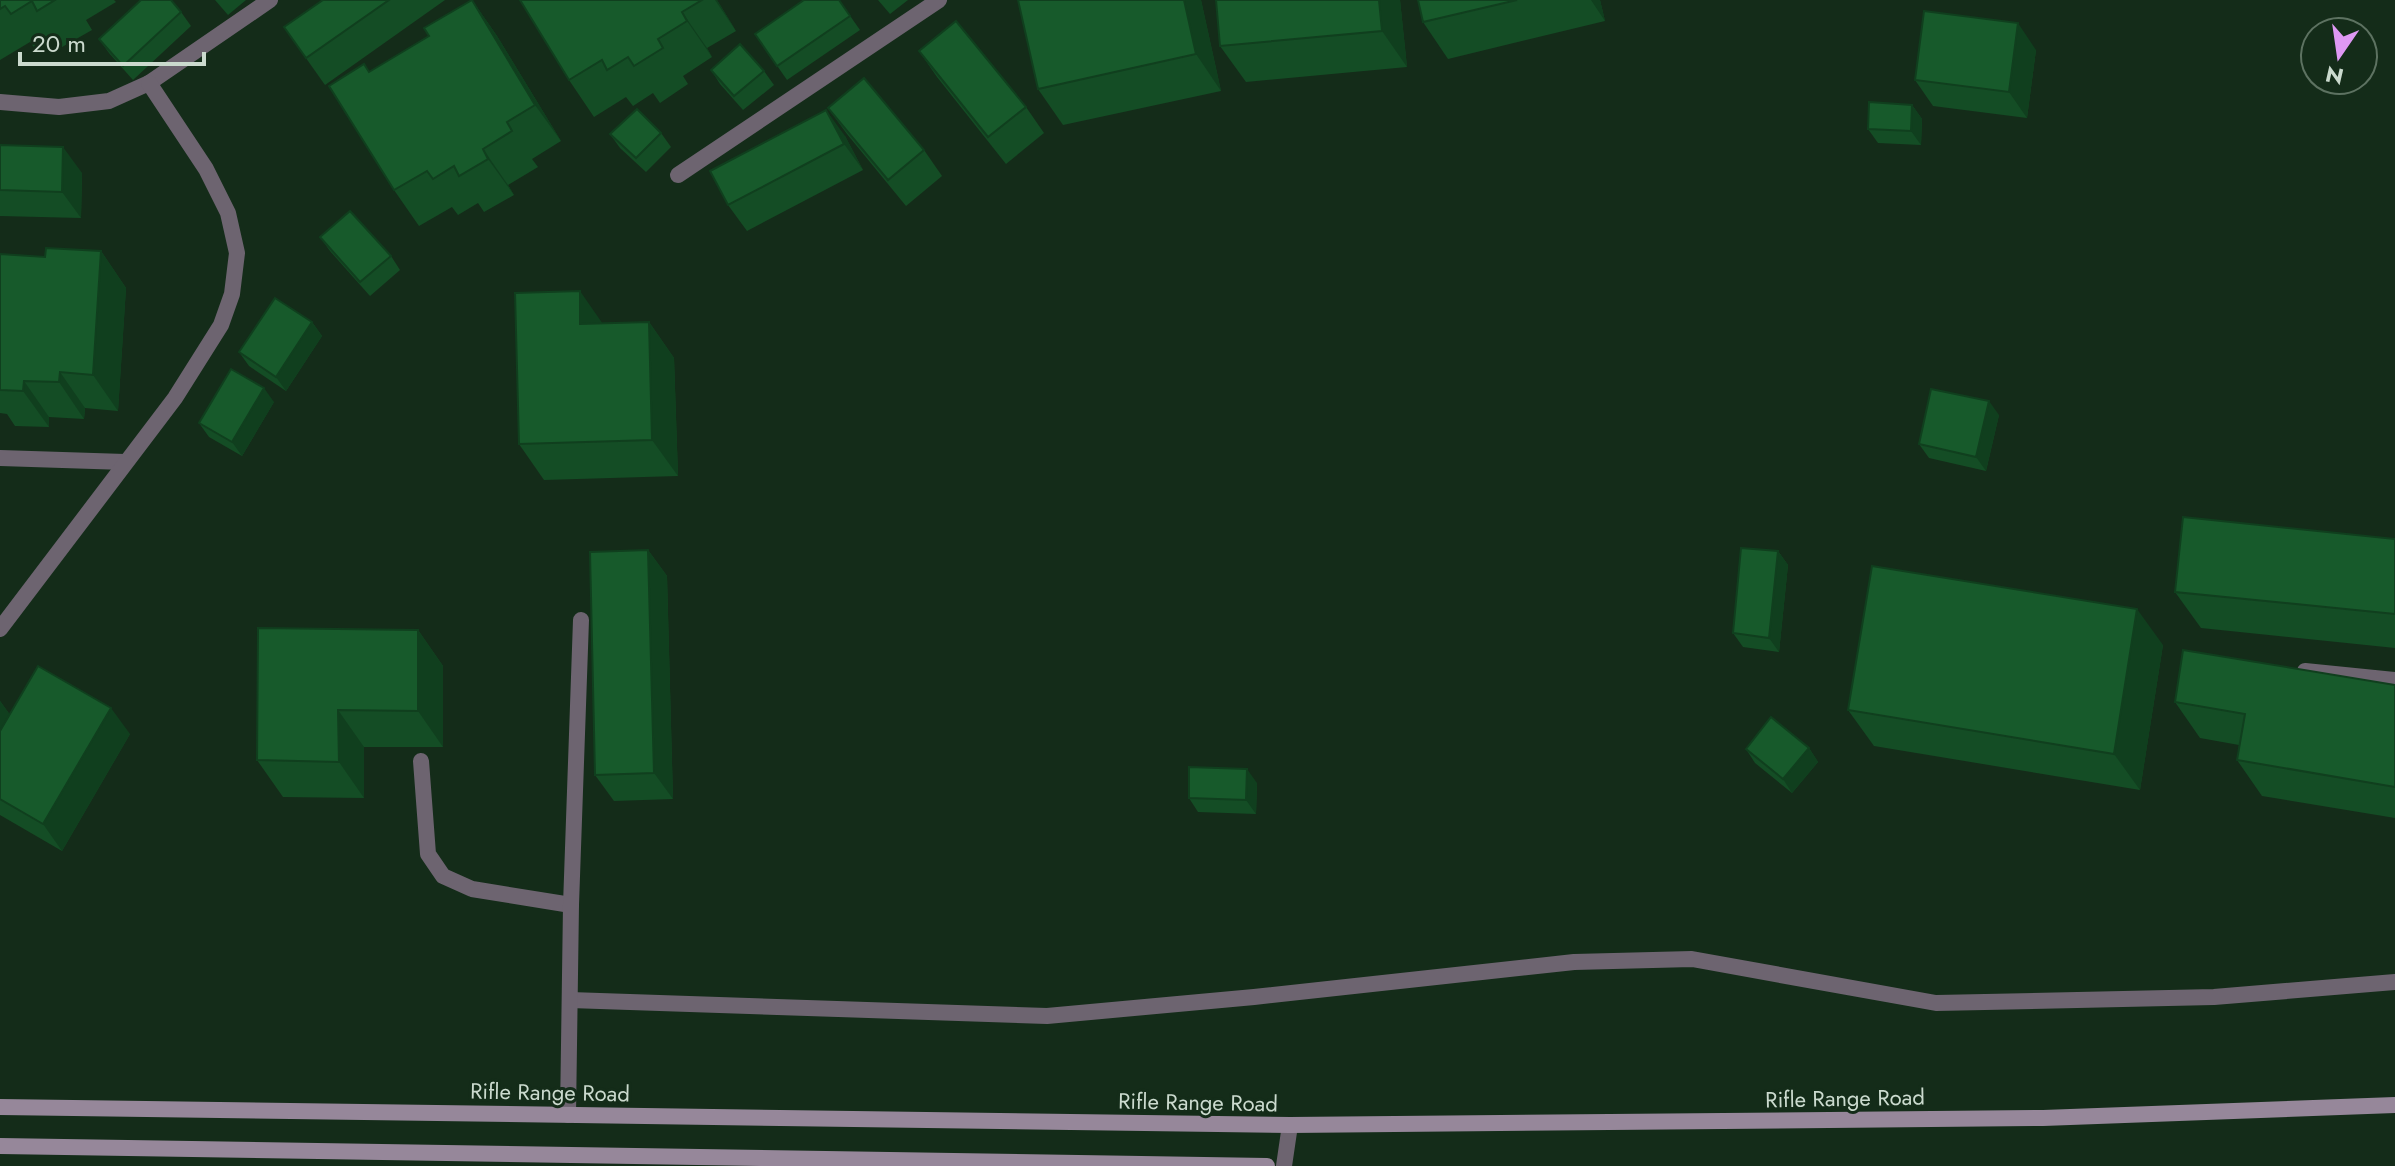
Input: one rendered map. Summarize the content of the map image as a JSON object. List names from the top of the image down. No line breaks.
{"streets":{"main road":["Rifle Range Road"]},"scale_bar":"20 m","north":"bottom"}
